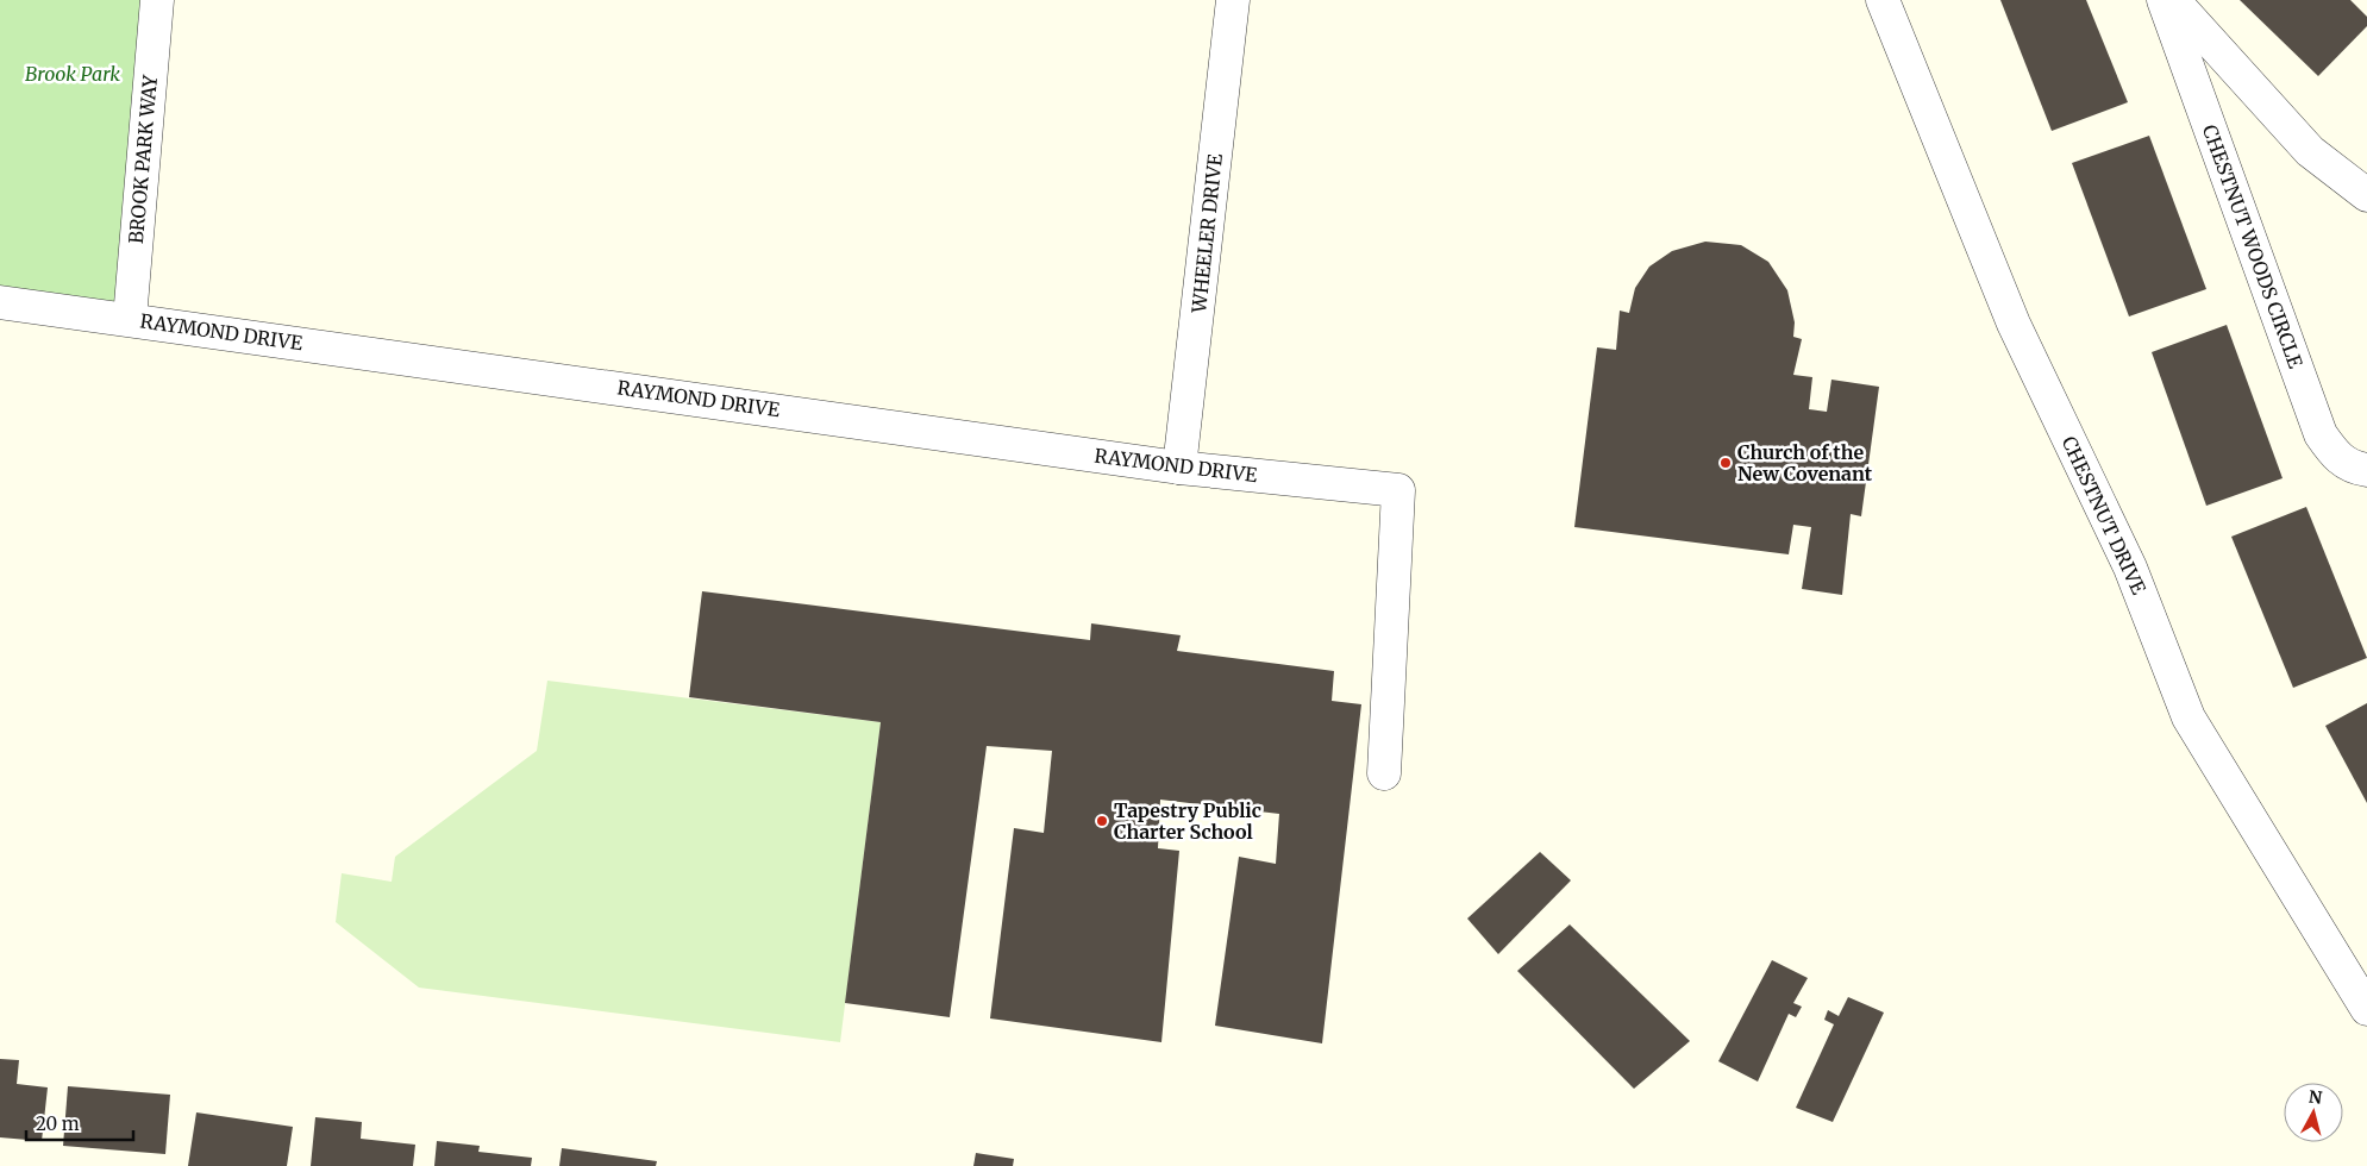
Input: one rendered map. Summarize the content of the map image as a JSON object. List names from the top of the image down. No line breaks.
{"streets":{"street":["BROOK PARK WAY","WHEELER DRIVE","CHESTNUT WOODS CIRCLE","RAYMOND DRIVE","CHESTNUT DRIVE"]},"crossings":[["BROOK PARK WAY","RAYMOND DRIVE"],["WHEELER DRIVE","RAYMOND DRIVE"]],"parks":["Brook Park"],"places":["Church of the New Covenant","Tapestry Public Charter School"],"scale_bar":"20 m","north":"top"}
